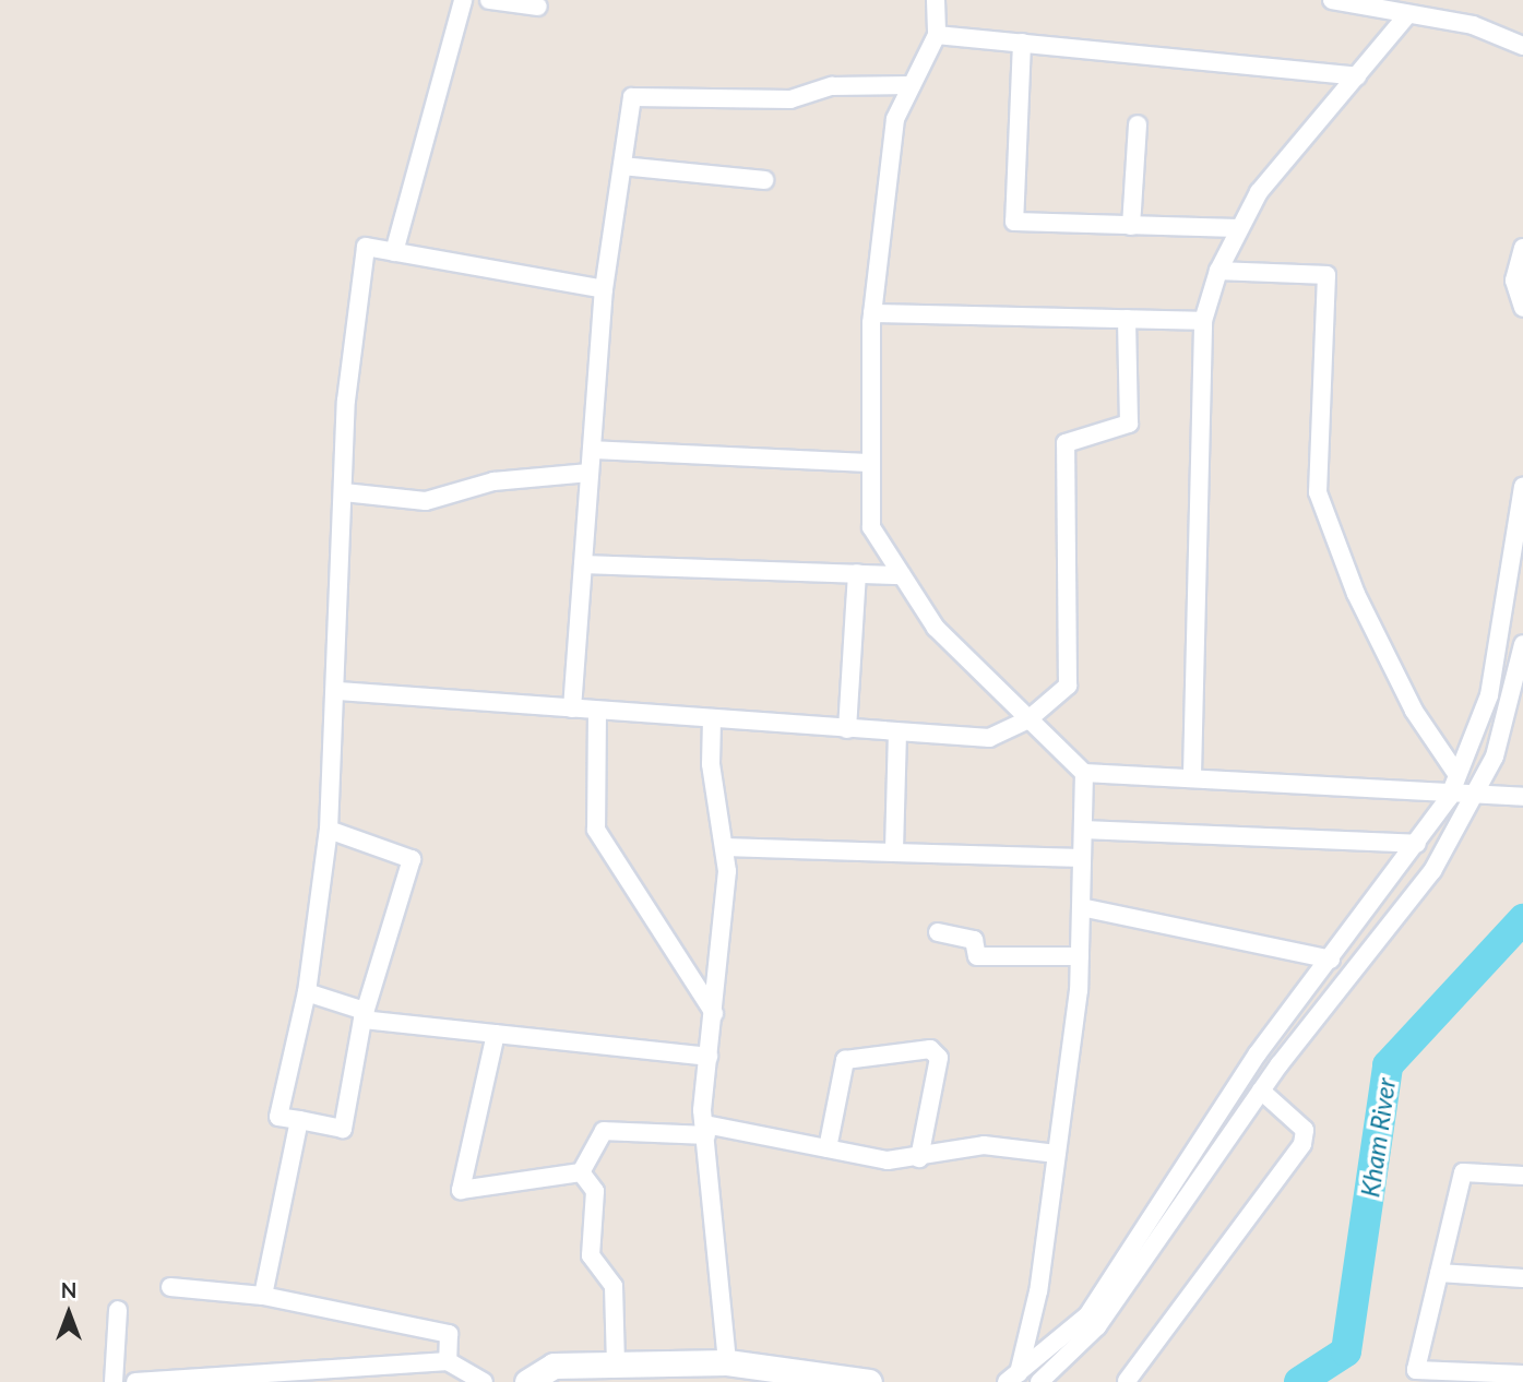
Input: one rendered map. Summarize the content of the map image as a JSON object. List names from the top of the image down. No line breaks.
{"water":["Kham River"],"north":"top"}
